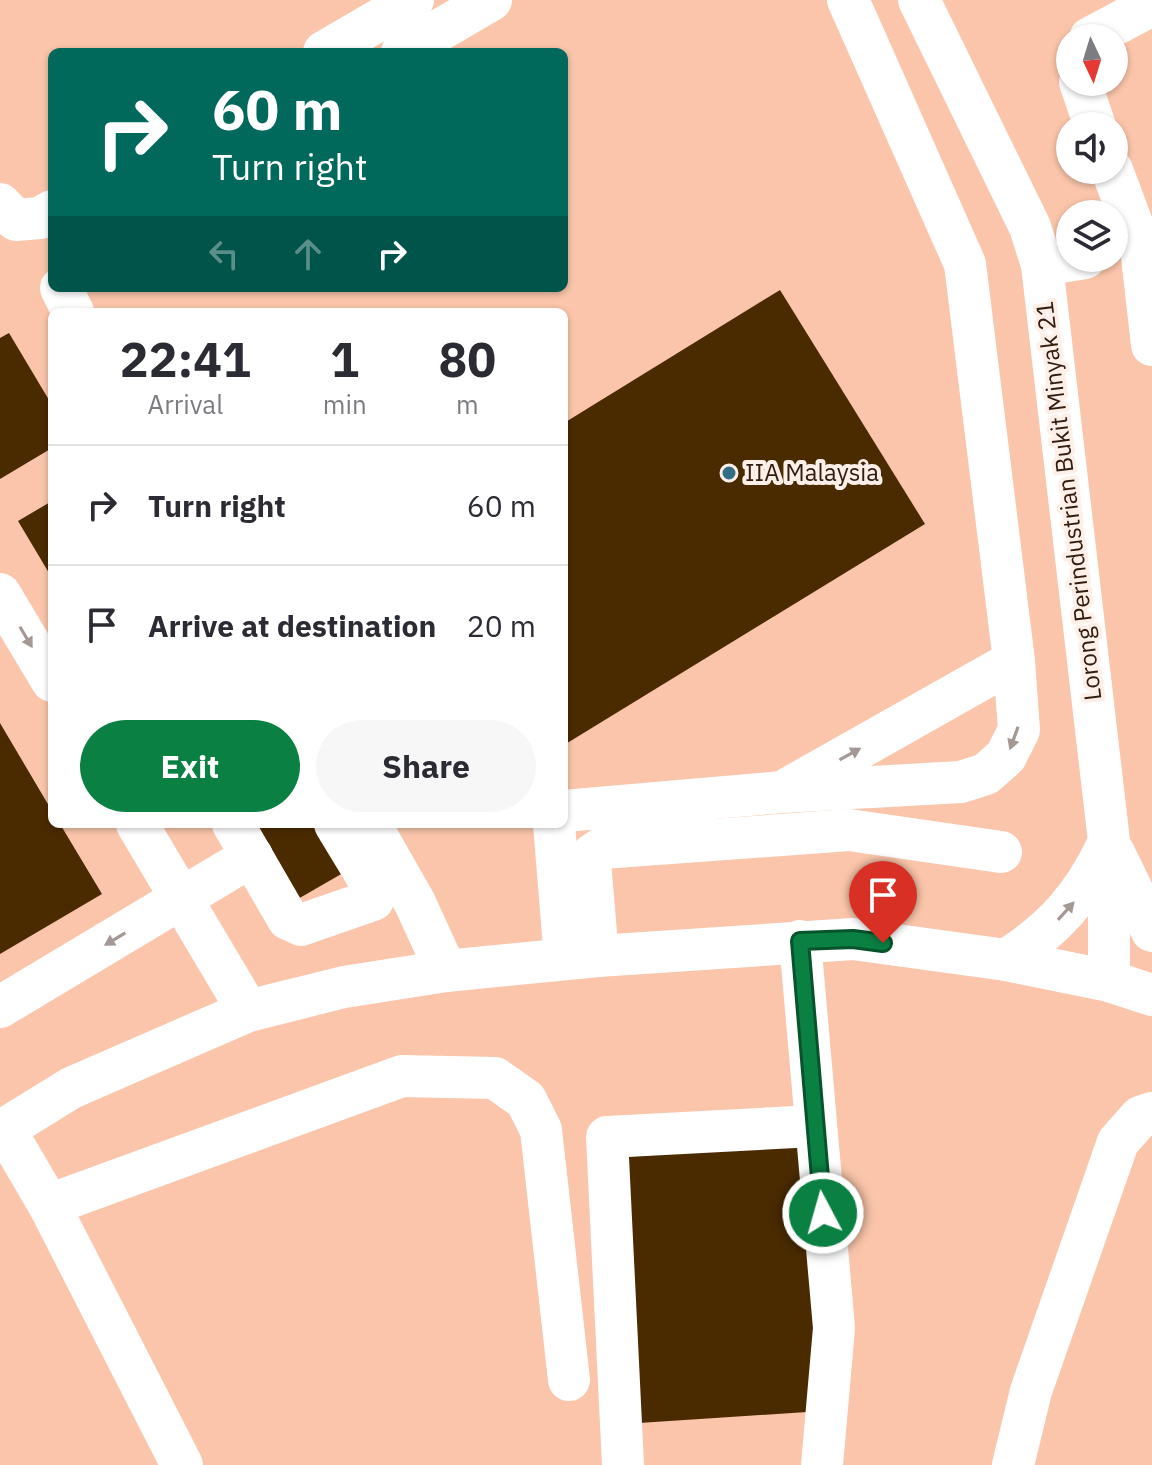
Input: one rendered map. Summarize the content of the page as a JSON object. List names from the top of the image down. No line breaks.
{"streets":{"street":["Lorong Perindustrian Bukit Minyak 21"]},"places":["IIA Malaysia"],"north":"bottom","page":{"turn":["60 m","Turn right"],"eta":["22:41","Arrival","1","min","80","m"],"list":[{"name":"Turn right","value":"60 m"},{"name":"Arrive at destination","value":"20 m"}],"buttons":["Exit","Share"]}}
